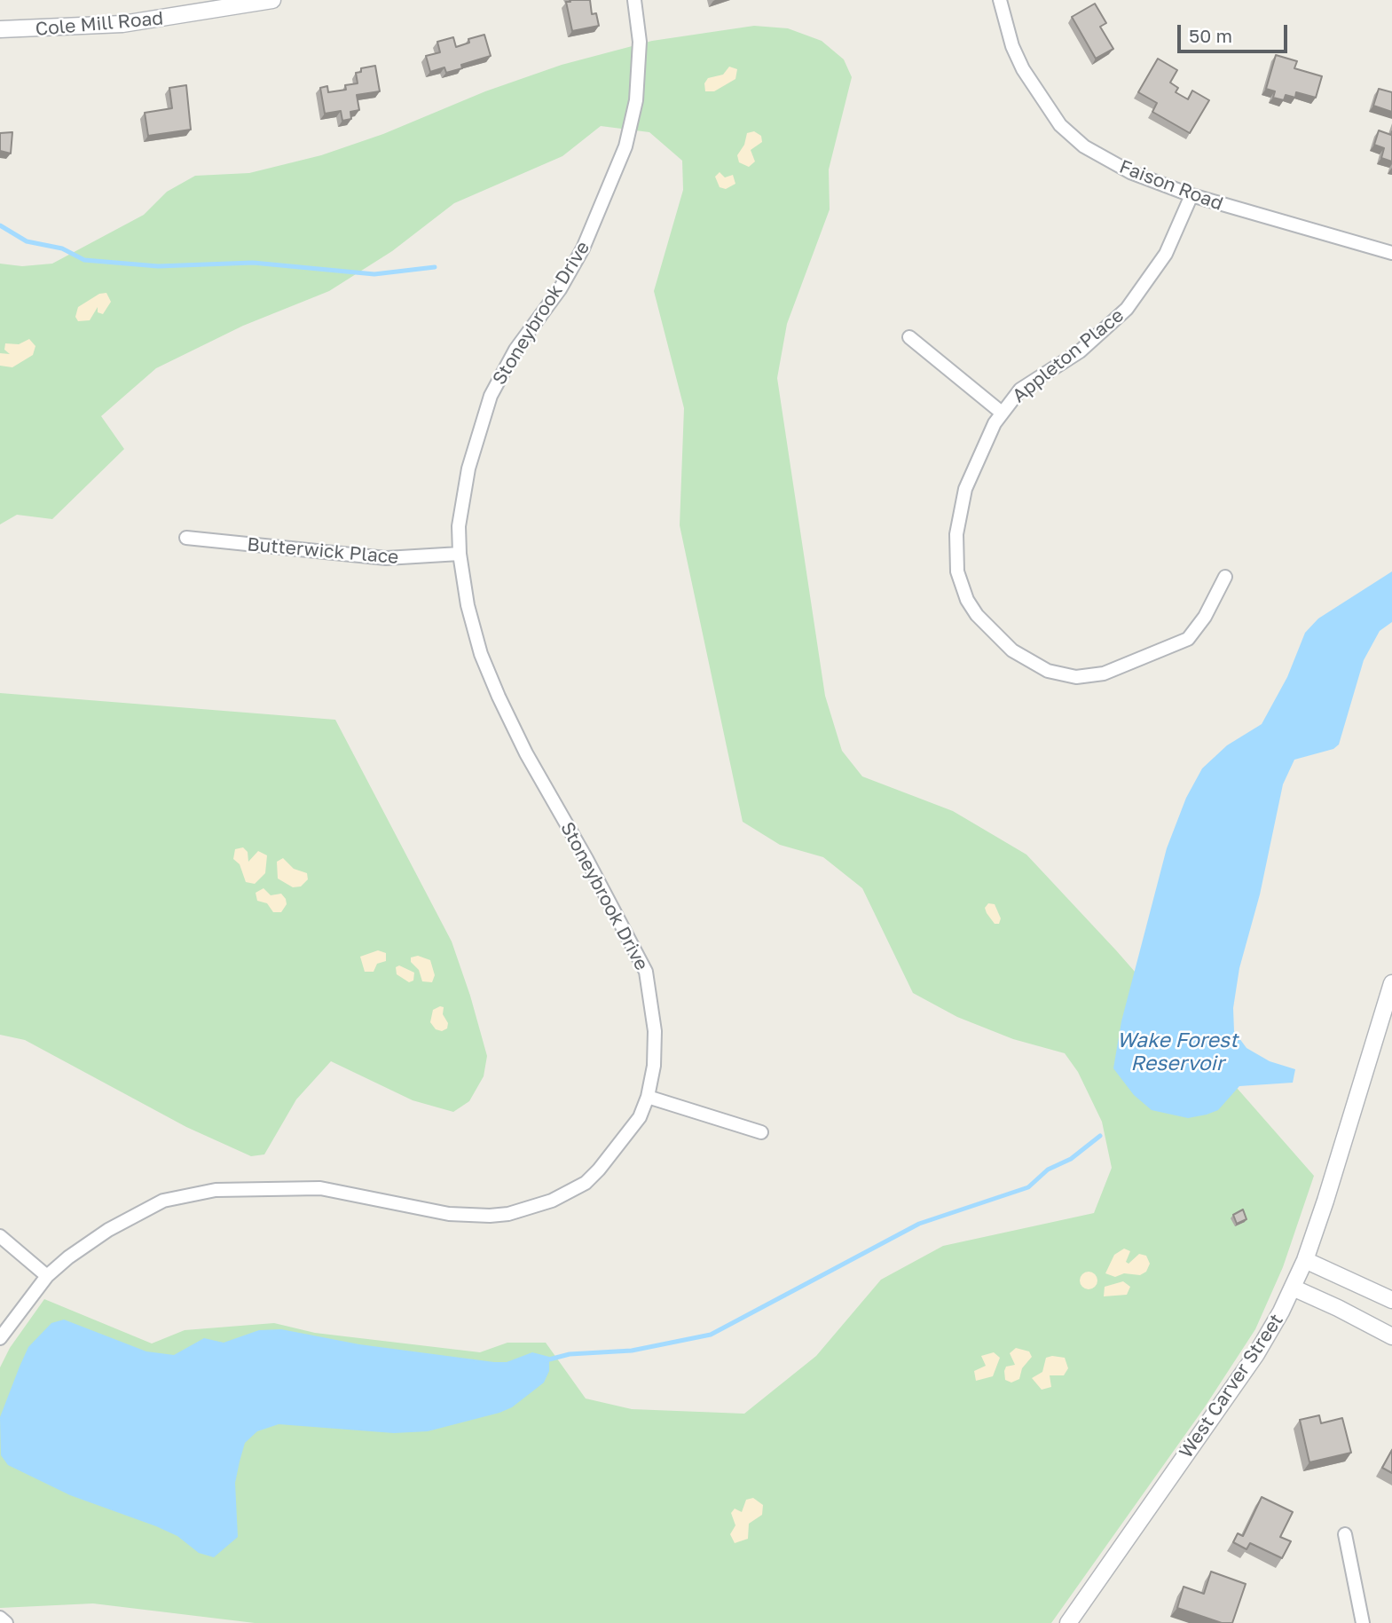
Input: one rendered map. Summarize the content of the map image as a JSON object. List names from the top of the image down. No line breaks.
{"streets":{"street":["Cole Mill Road","Faison Road","Stoneybrook Drive","Appleton Place","Butterwick Place","West Carver Street"]},"crossings":[["Faison Road","Appleton Place"],["Stoneybrook Drive","Butterwick Place"]],"water":["Wake Forest Reservoir"],"scale_bar":"50 m"}
